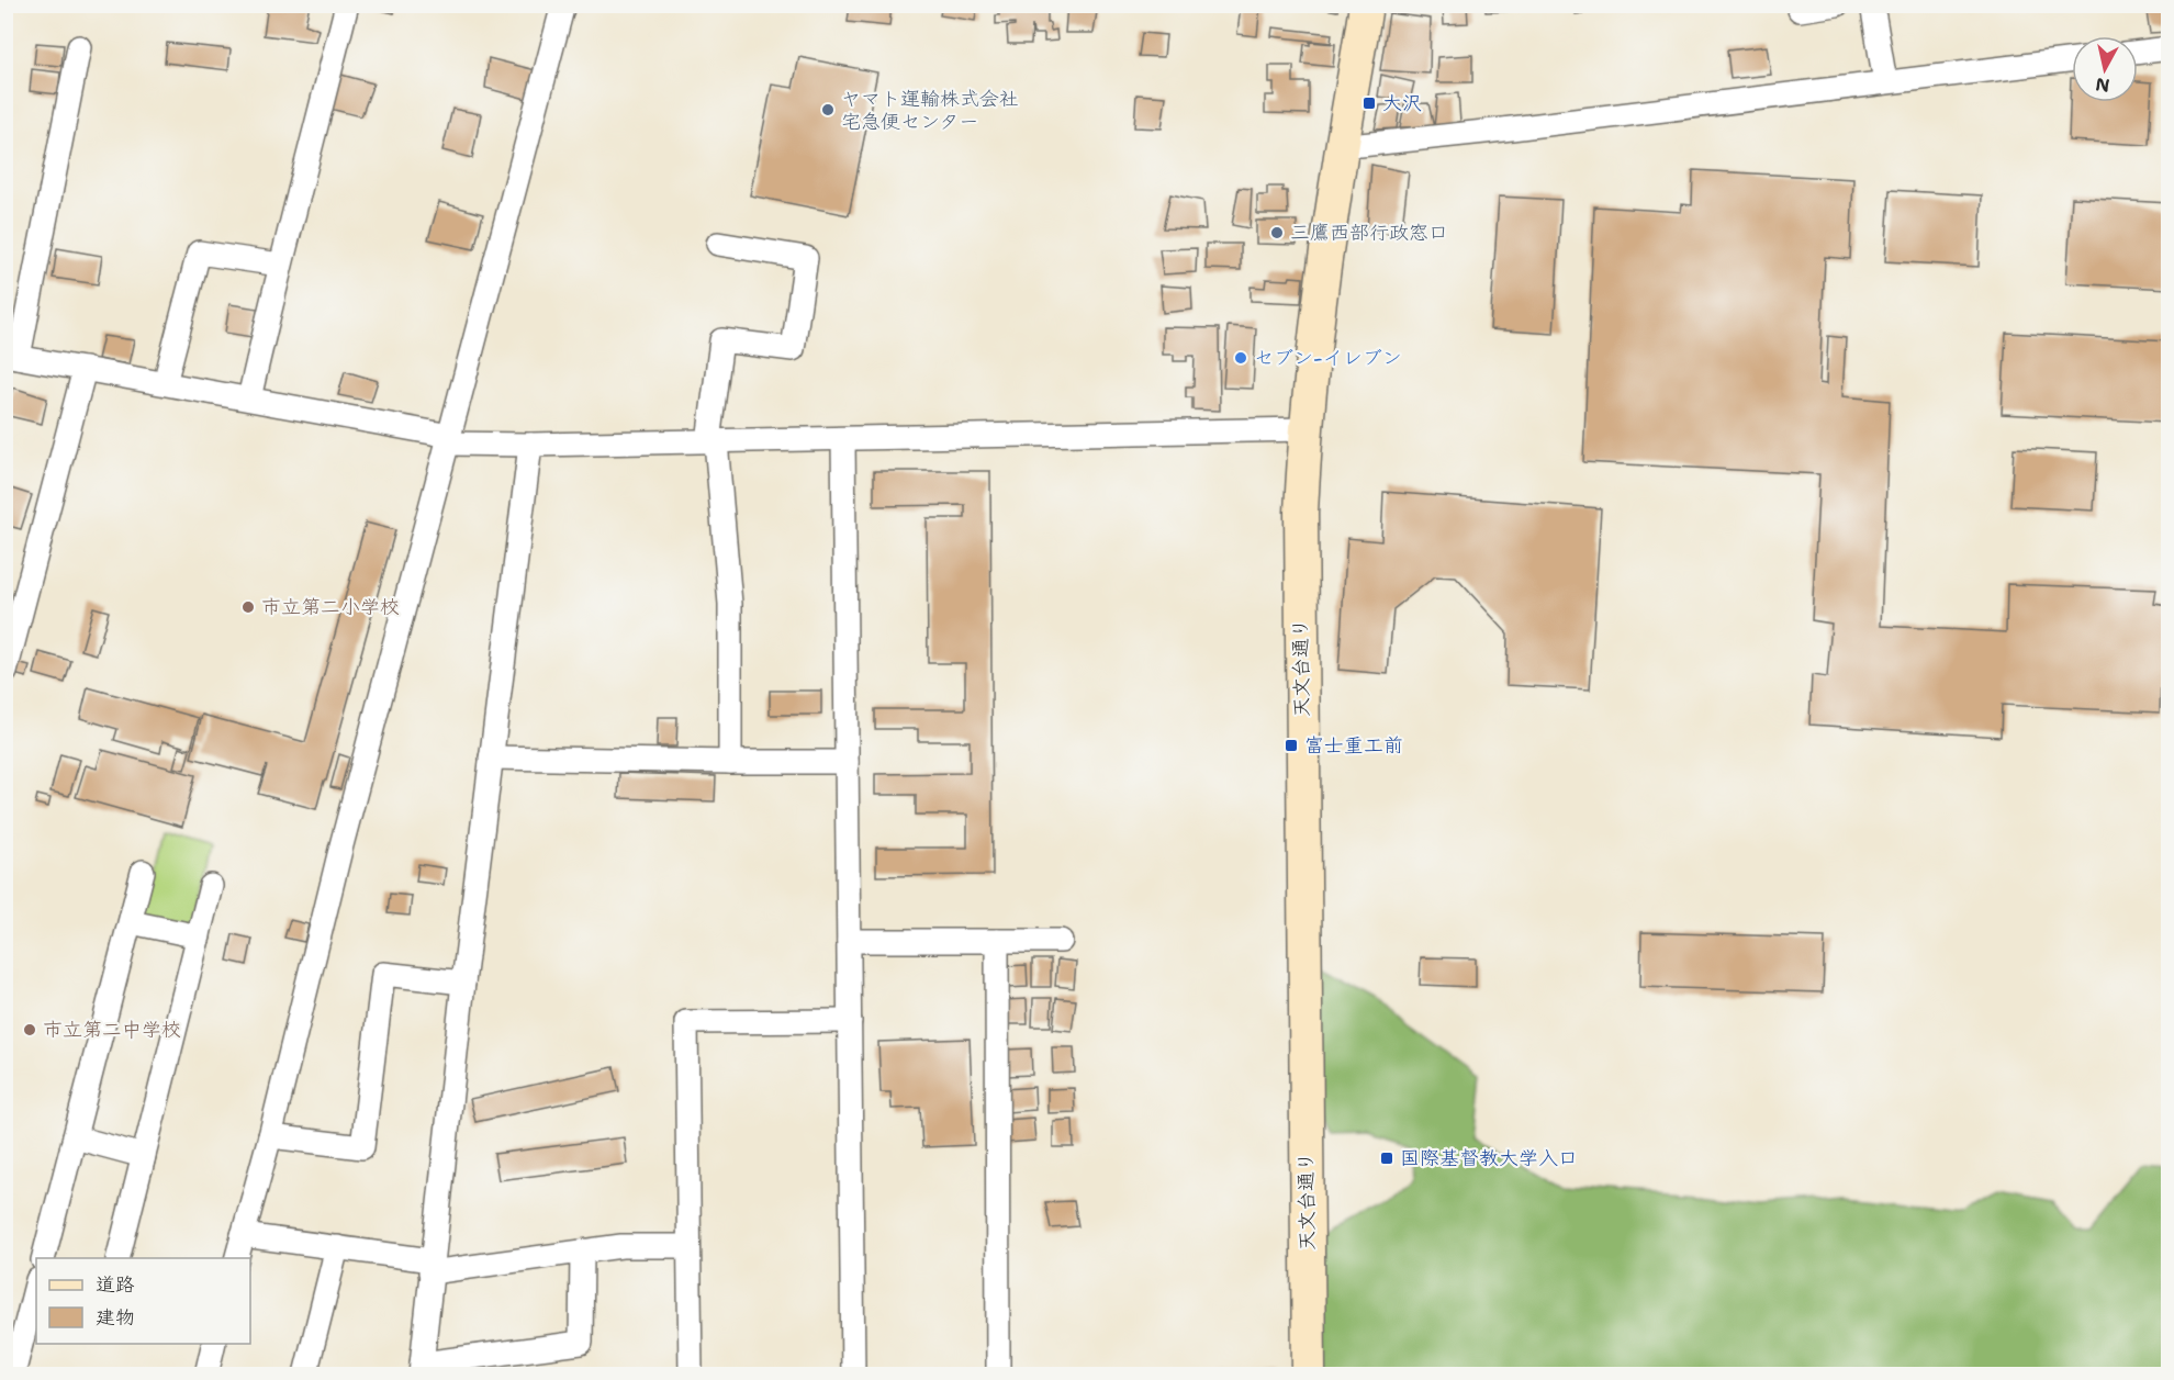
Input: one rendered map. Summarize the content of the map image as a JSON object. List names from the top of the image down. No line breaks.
{"streets":{"main road":["天文台通り"]},"places":{"transit":["大沢","富士重工前","国際基督教大学入口"],"other":["ヤマト運輸株式会社 宅急便センター","三鷹西部行政窓口","セブン-イレブン","市立第二小学校","市立第二中学校"]},"legend":["道路","建物"],"north":"bottom"}
